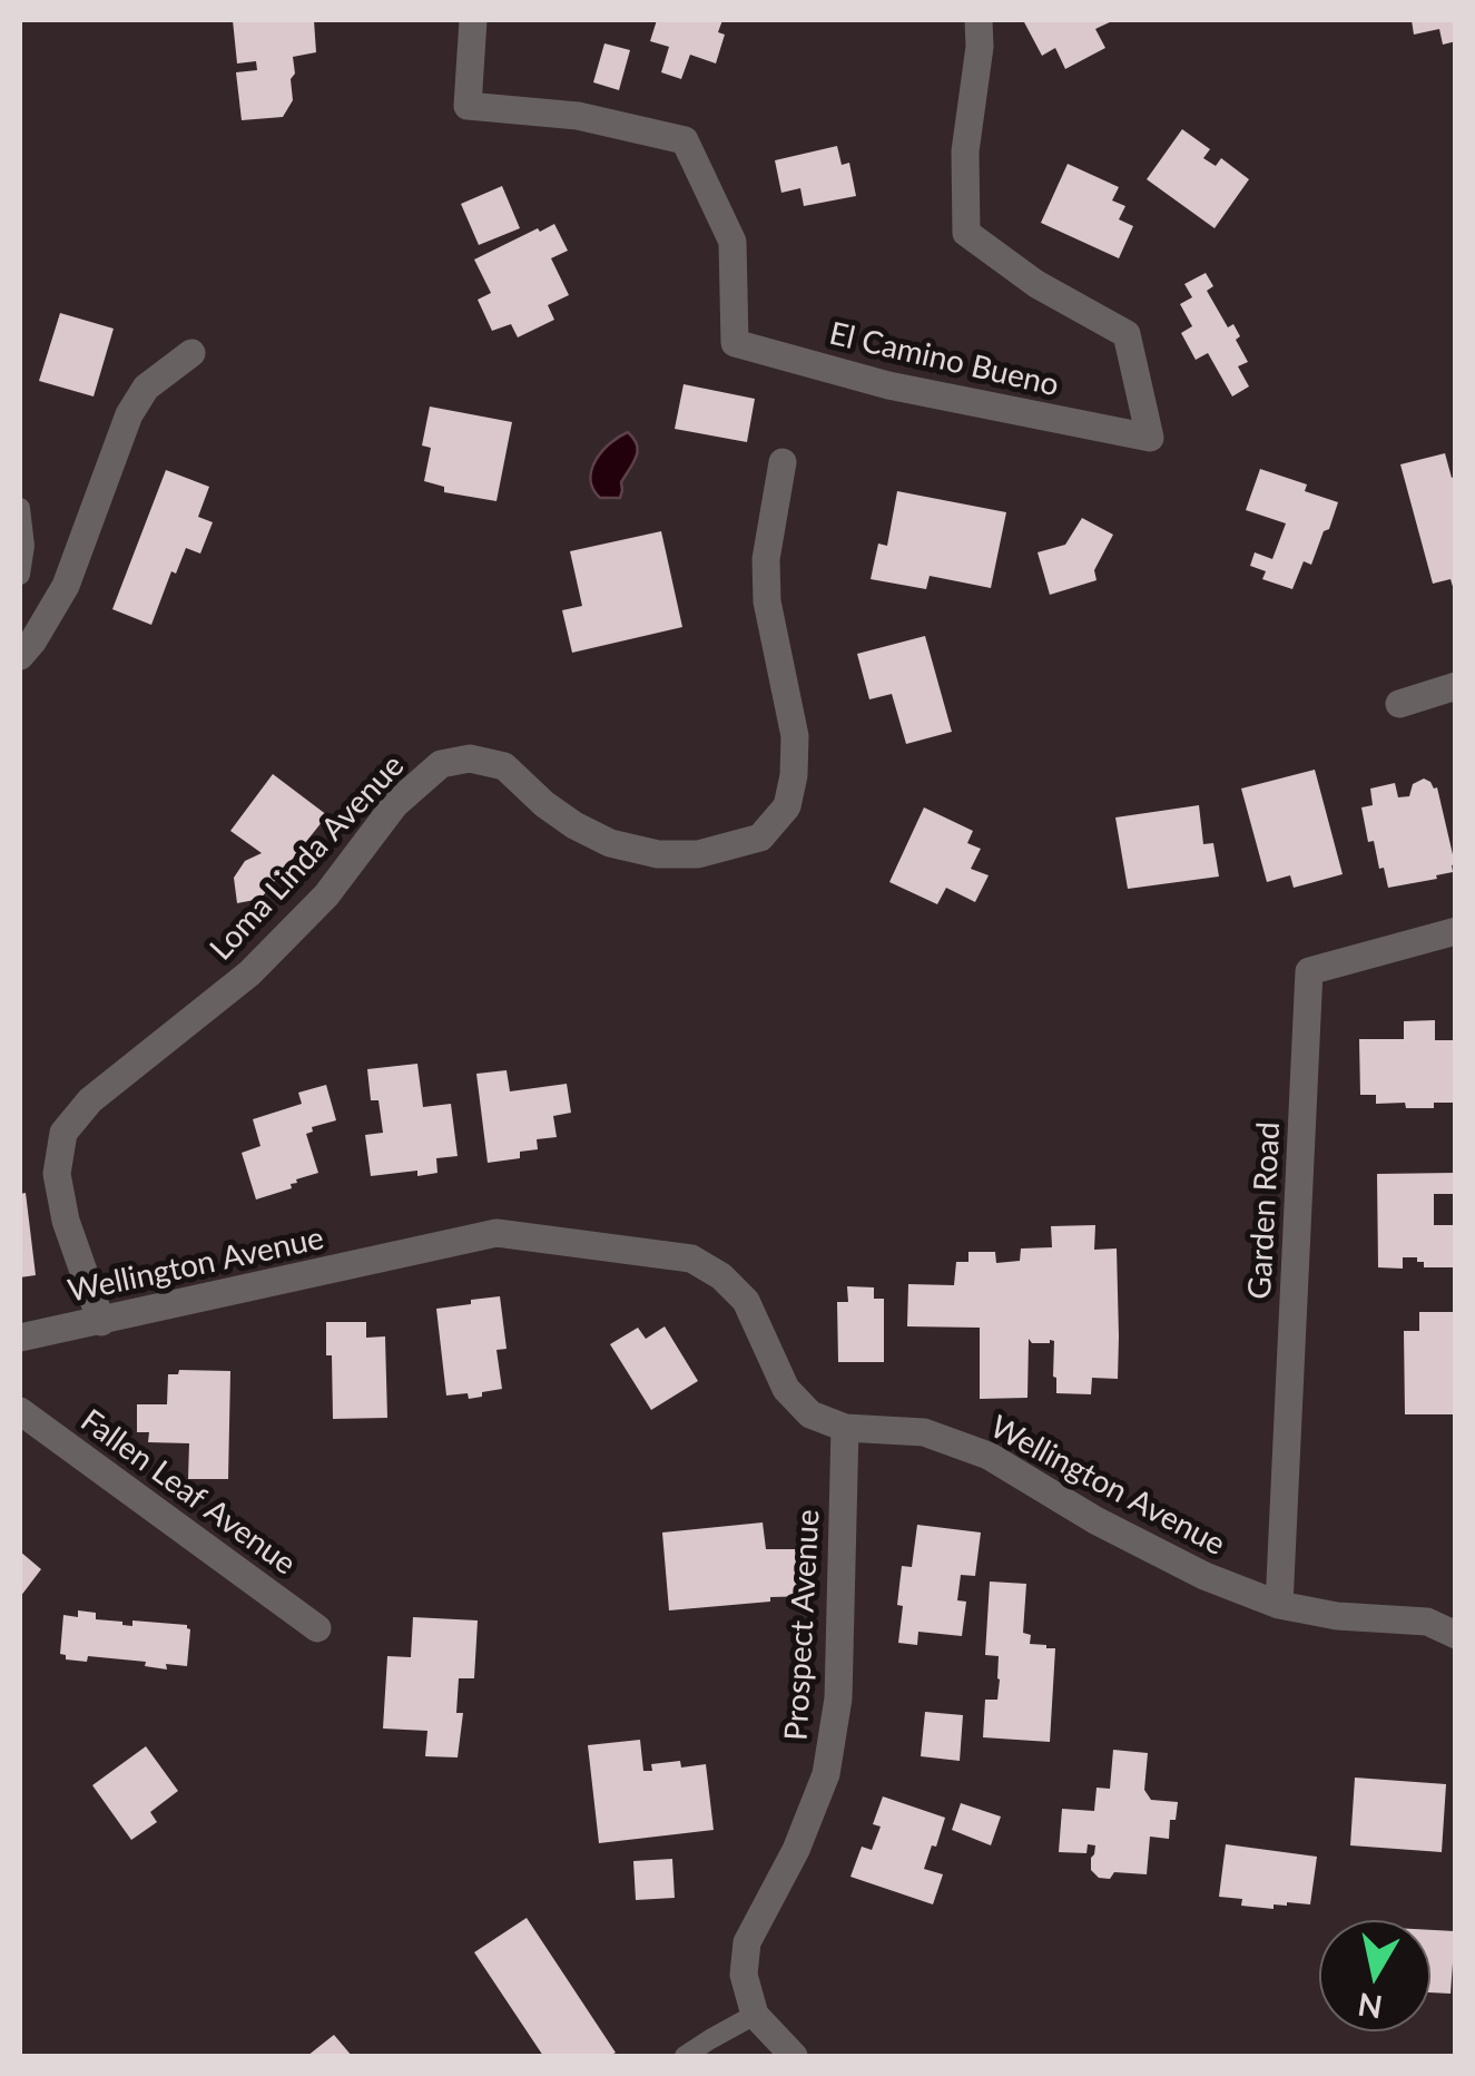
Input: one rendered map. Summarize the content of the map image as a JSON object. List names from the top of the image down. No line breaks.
{"streets":{"street":["El Camino Bueno","Loma Linda Avenue","Garden Road","Wellington Avenue","Fallen Leaf Avenue","Prospect Avenue"]},"crossings":[["Loma Linda Avenue","Wellington Avenue"],["Garden Road","Wellington Avenue"],["Wellington Avenue","Prospect Avenue"]],"north":"bottom"}
